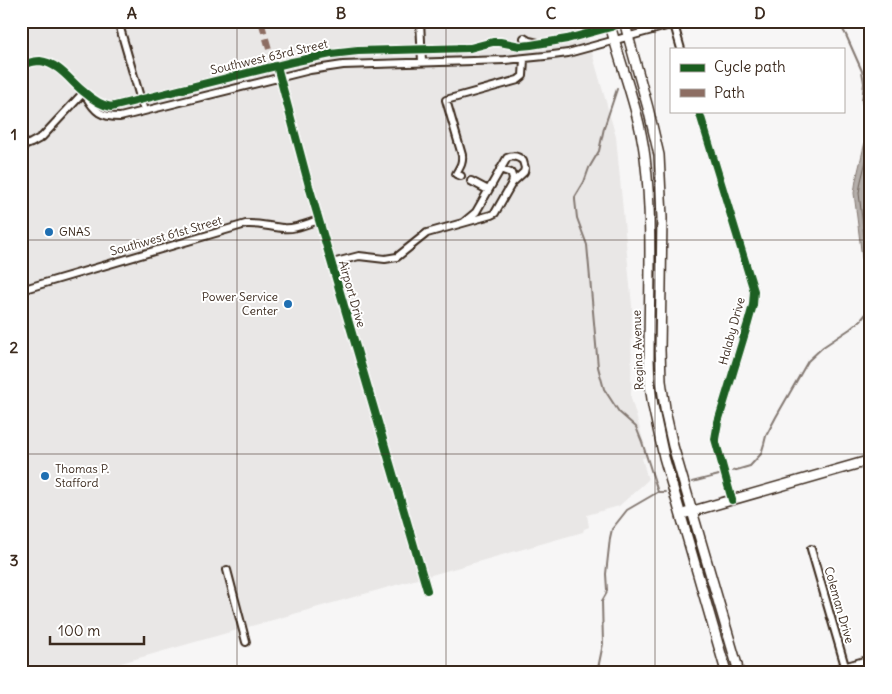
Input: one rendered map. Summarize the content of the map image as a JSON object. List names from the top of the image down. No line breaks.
{"streets":{"main road":["Regina Avenue"],"street":["Southwest 63rd Street","Southwest 61st Street","Airport Drive","Halaby Drive","Coleman Drive"]},"crossings":[["Southwest 63rd Street","Airport Drive"],["Southwest 63rd Street","Regina Avenue"],["Southwest 61st Street","Airport Drive"]],"places":["GNAS","Power Service Center","Thomas P. Stafford"],"legend":["Cycle path","Path"],"scale_bar":"100 m","grid":{"columns":["A","B","C","D"],"rows":["1","2","3"]}}
